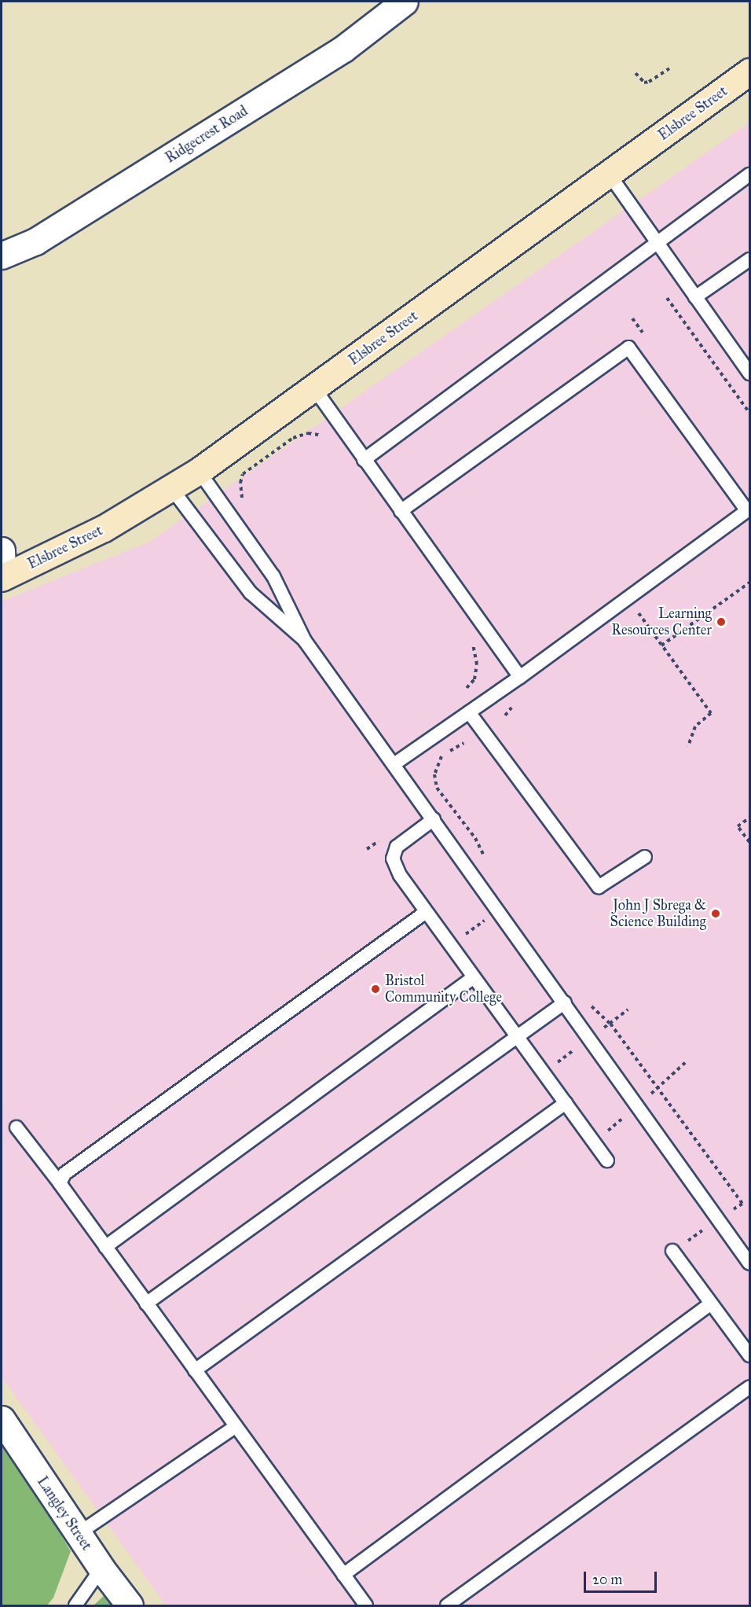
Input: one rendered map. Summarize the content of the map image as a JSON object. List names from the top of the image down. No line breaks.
{"streets":{"street":["Elsbree Street","Ridgecrest Road","Langley Street"]},"places":["Learning Resources Center","John J Sbrega & Science Building","Bristol Community College"],"scale_bar":"20 m"}
